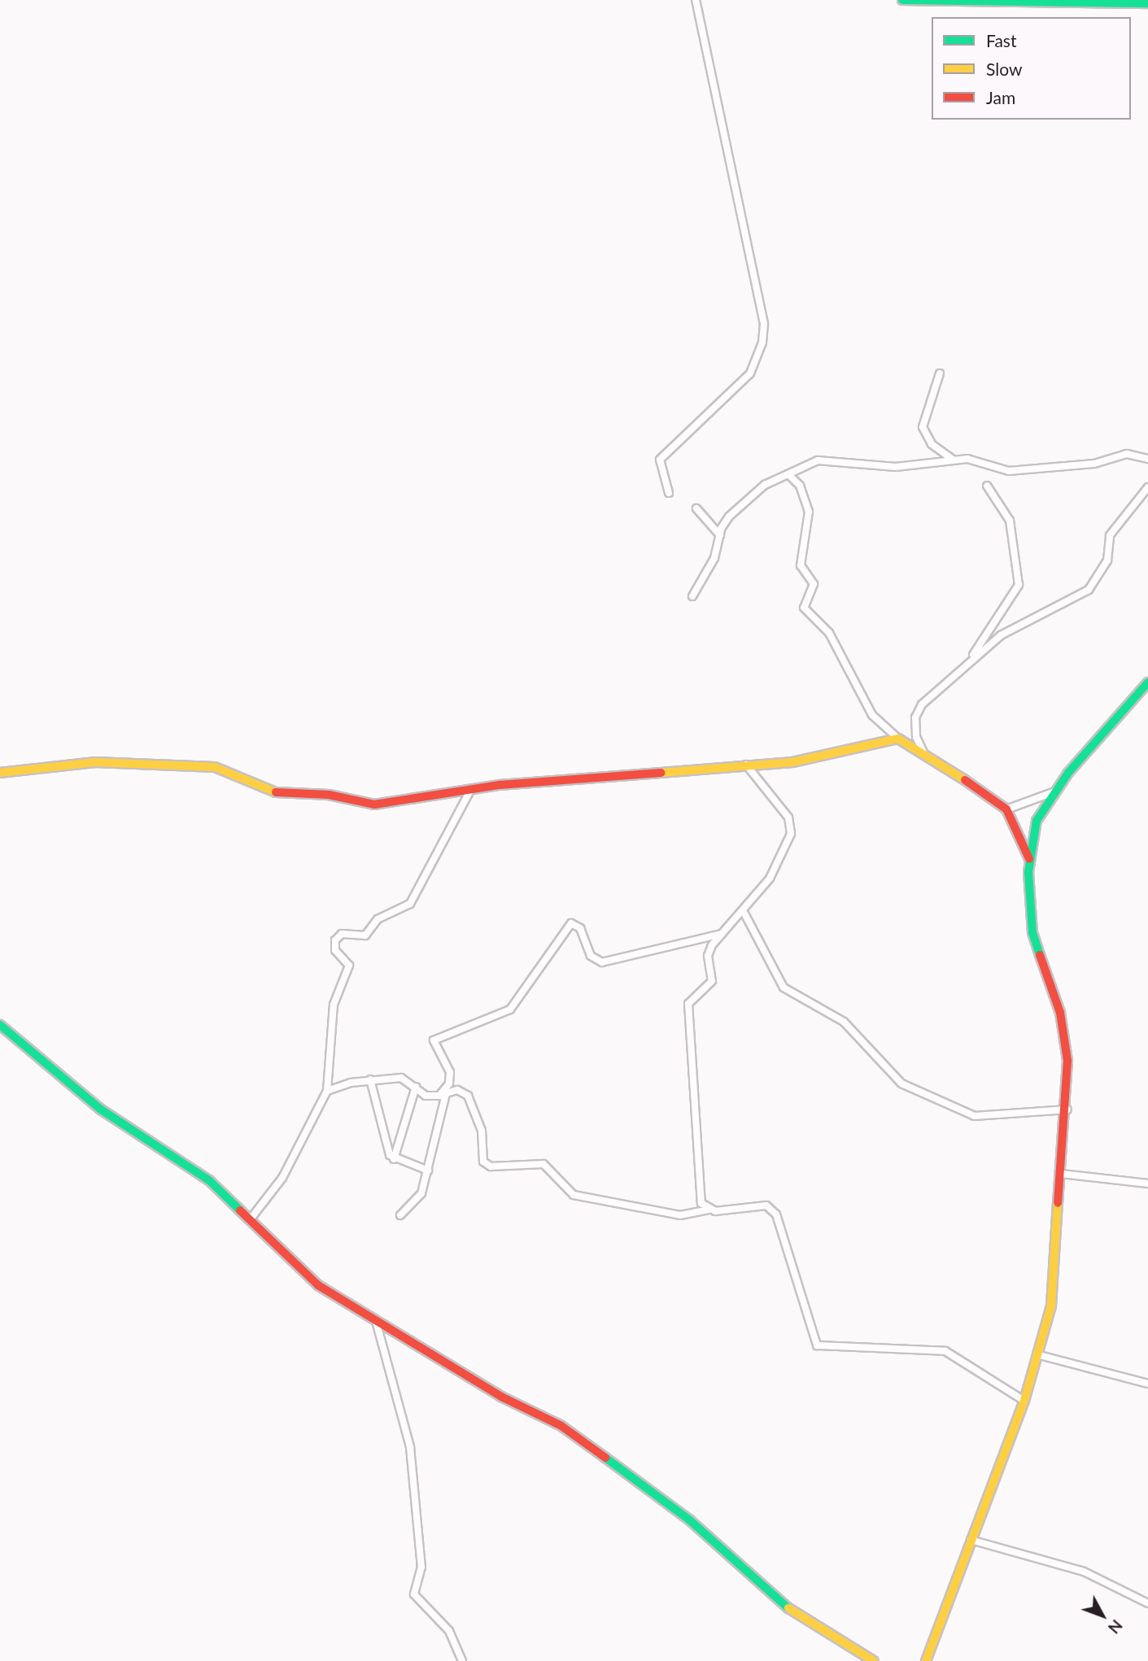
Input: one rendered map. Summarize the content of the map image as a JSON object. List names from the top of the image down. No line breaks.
{"legend":["Fast","Slow","Jam"],"north":"bottom right"}
